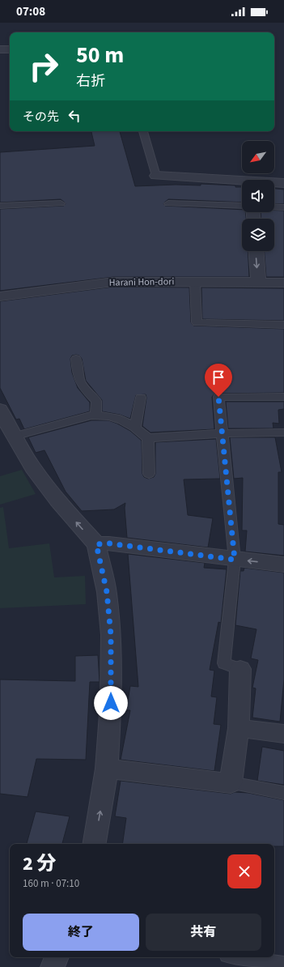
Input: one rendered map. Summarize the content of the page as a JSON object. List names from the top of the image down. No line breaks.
{"streets":{"street":["Harani Hon-dori"]},"north":"bottom left","page":{"status":"07:08","turn":["50 m","右折"],"then":"その先","heading":["2 分","160 m · 07:10"],"buttons":["終了","共有"]}}
